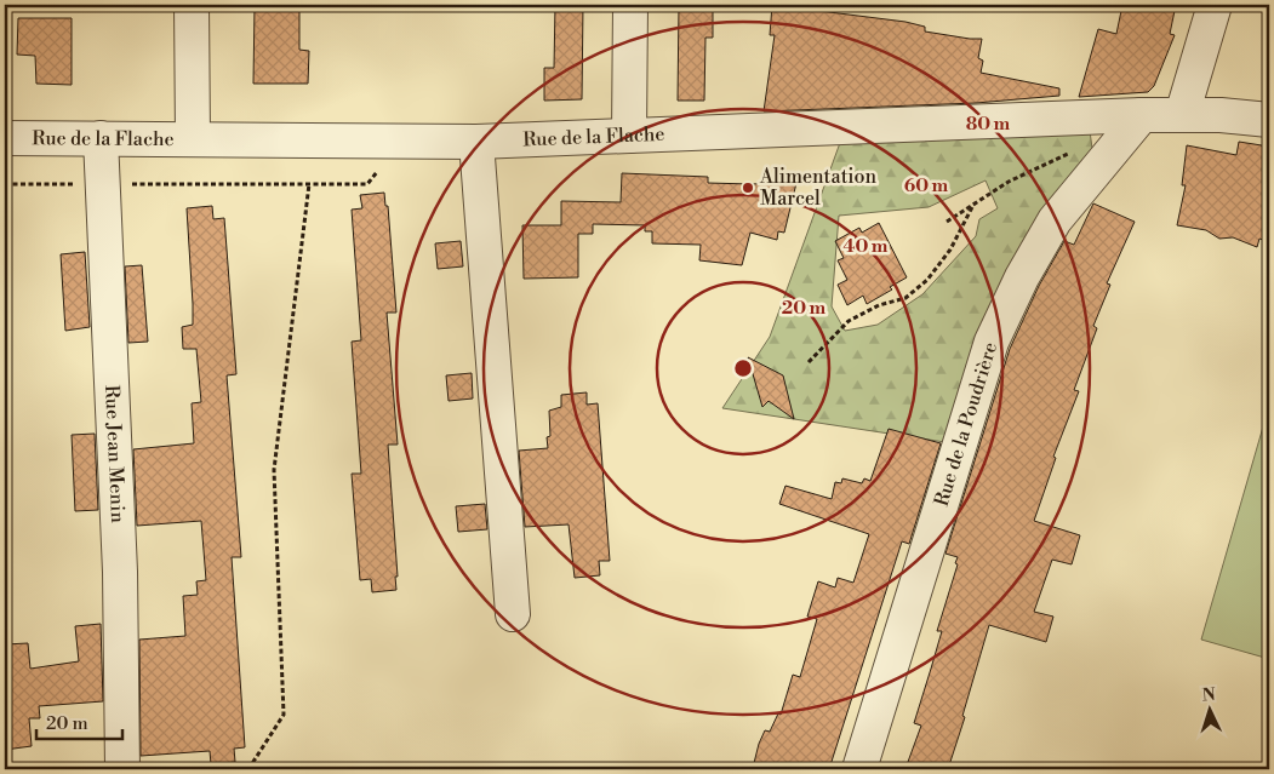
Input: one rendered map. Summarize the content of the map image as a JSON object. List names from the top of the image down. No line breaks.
{"streets":{"street":["Rue de la Flache","Rue de la Poudrière","Rue Jean Menin"]},"crossings":[["Rue de la Flache","Rue de la Poudrière"],["Rue de la Flache","Rue Jean Menin"]],"places":["Alimentation Marcel"],"scale_bar":"20 m","north":"top","rings":["80 m","60 m","40 m","20 m"]}
